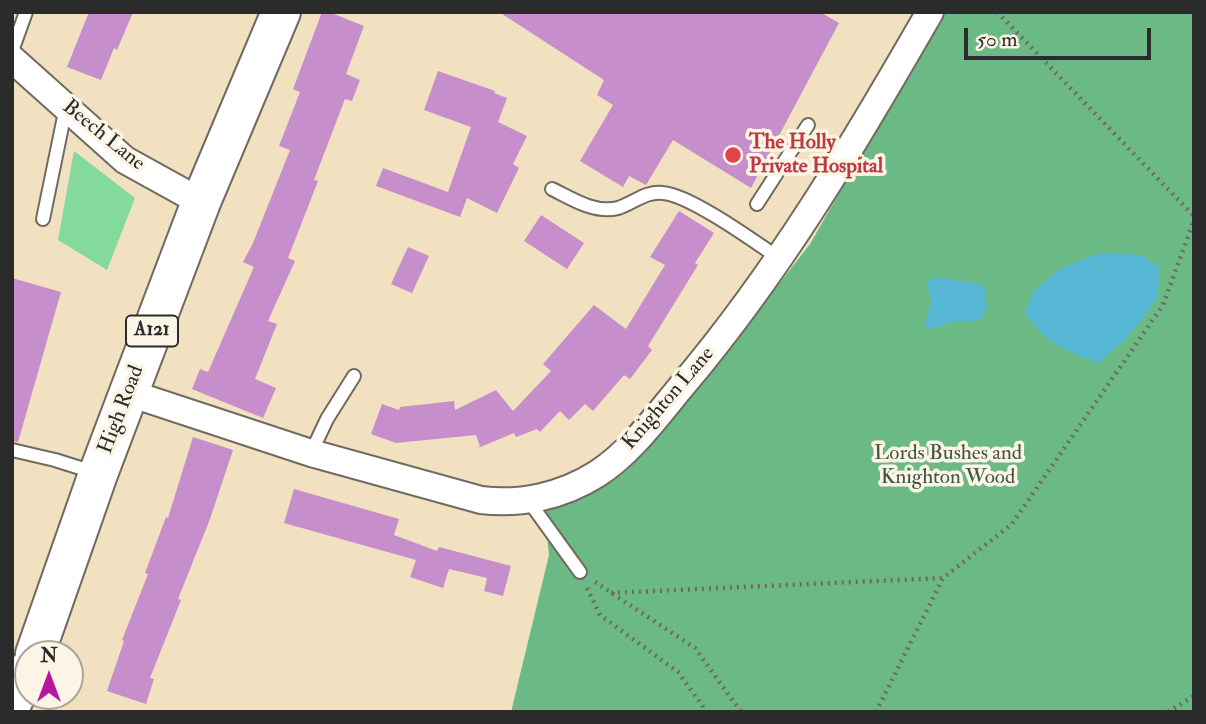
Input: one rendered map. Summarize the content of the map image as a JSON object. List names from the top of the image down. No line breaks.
{"streets":{"main road":["A121","High Road"],"street":["Beech Lane","Knighton Lane"]},"crossings":[["Beech Lane","High Road"],["Knighton Lane","High Road"]],"parks":["Lords Bushes and Knighton Wood"],"places":["The Holly Private Hospital"],"scale_bar":"50 m","north":"top"}
